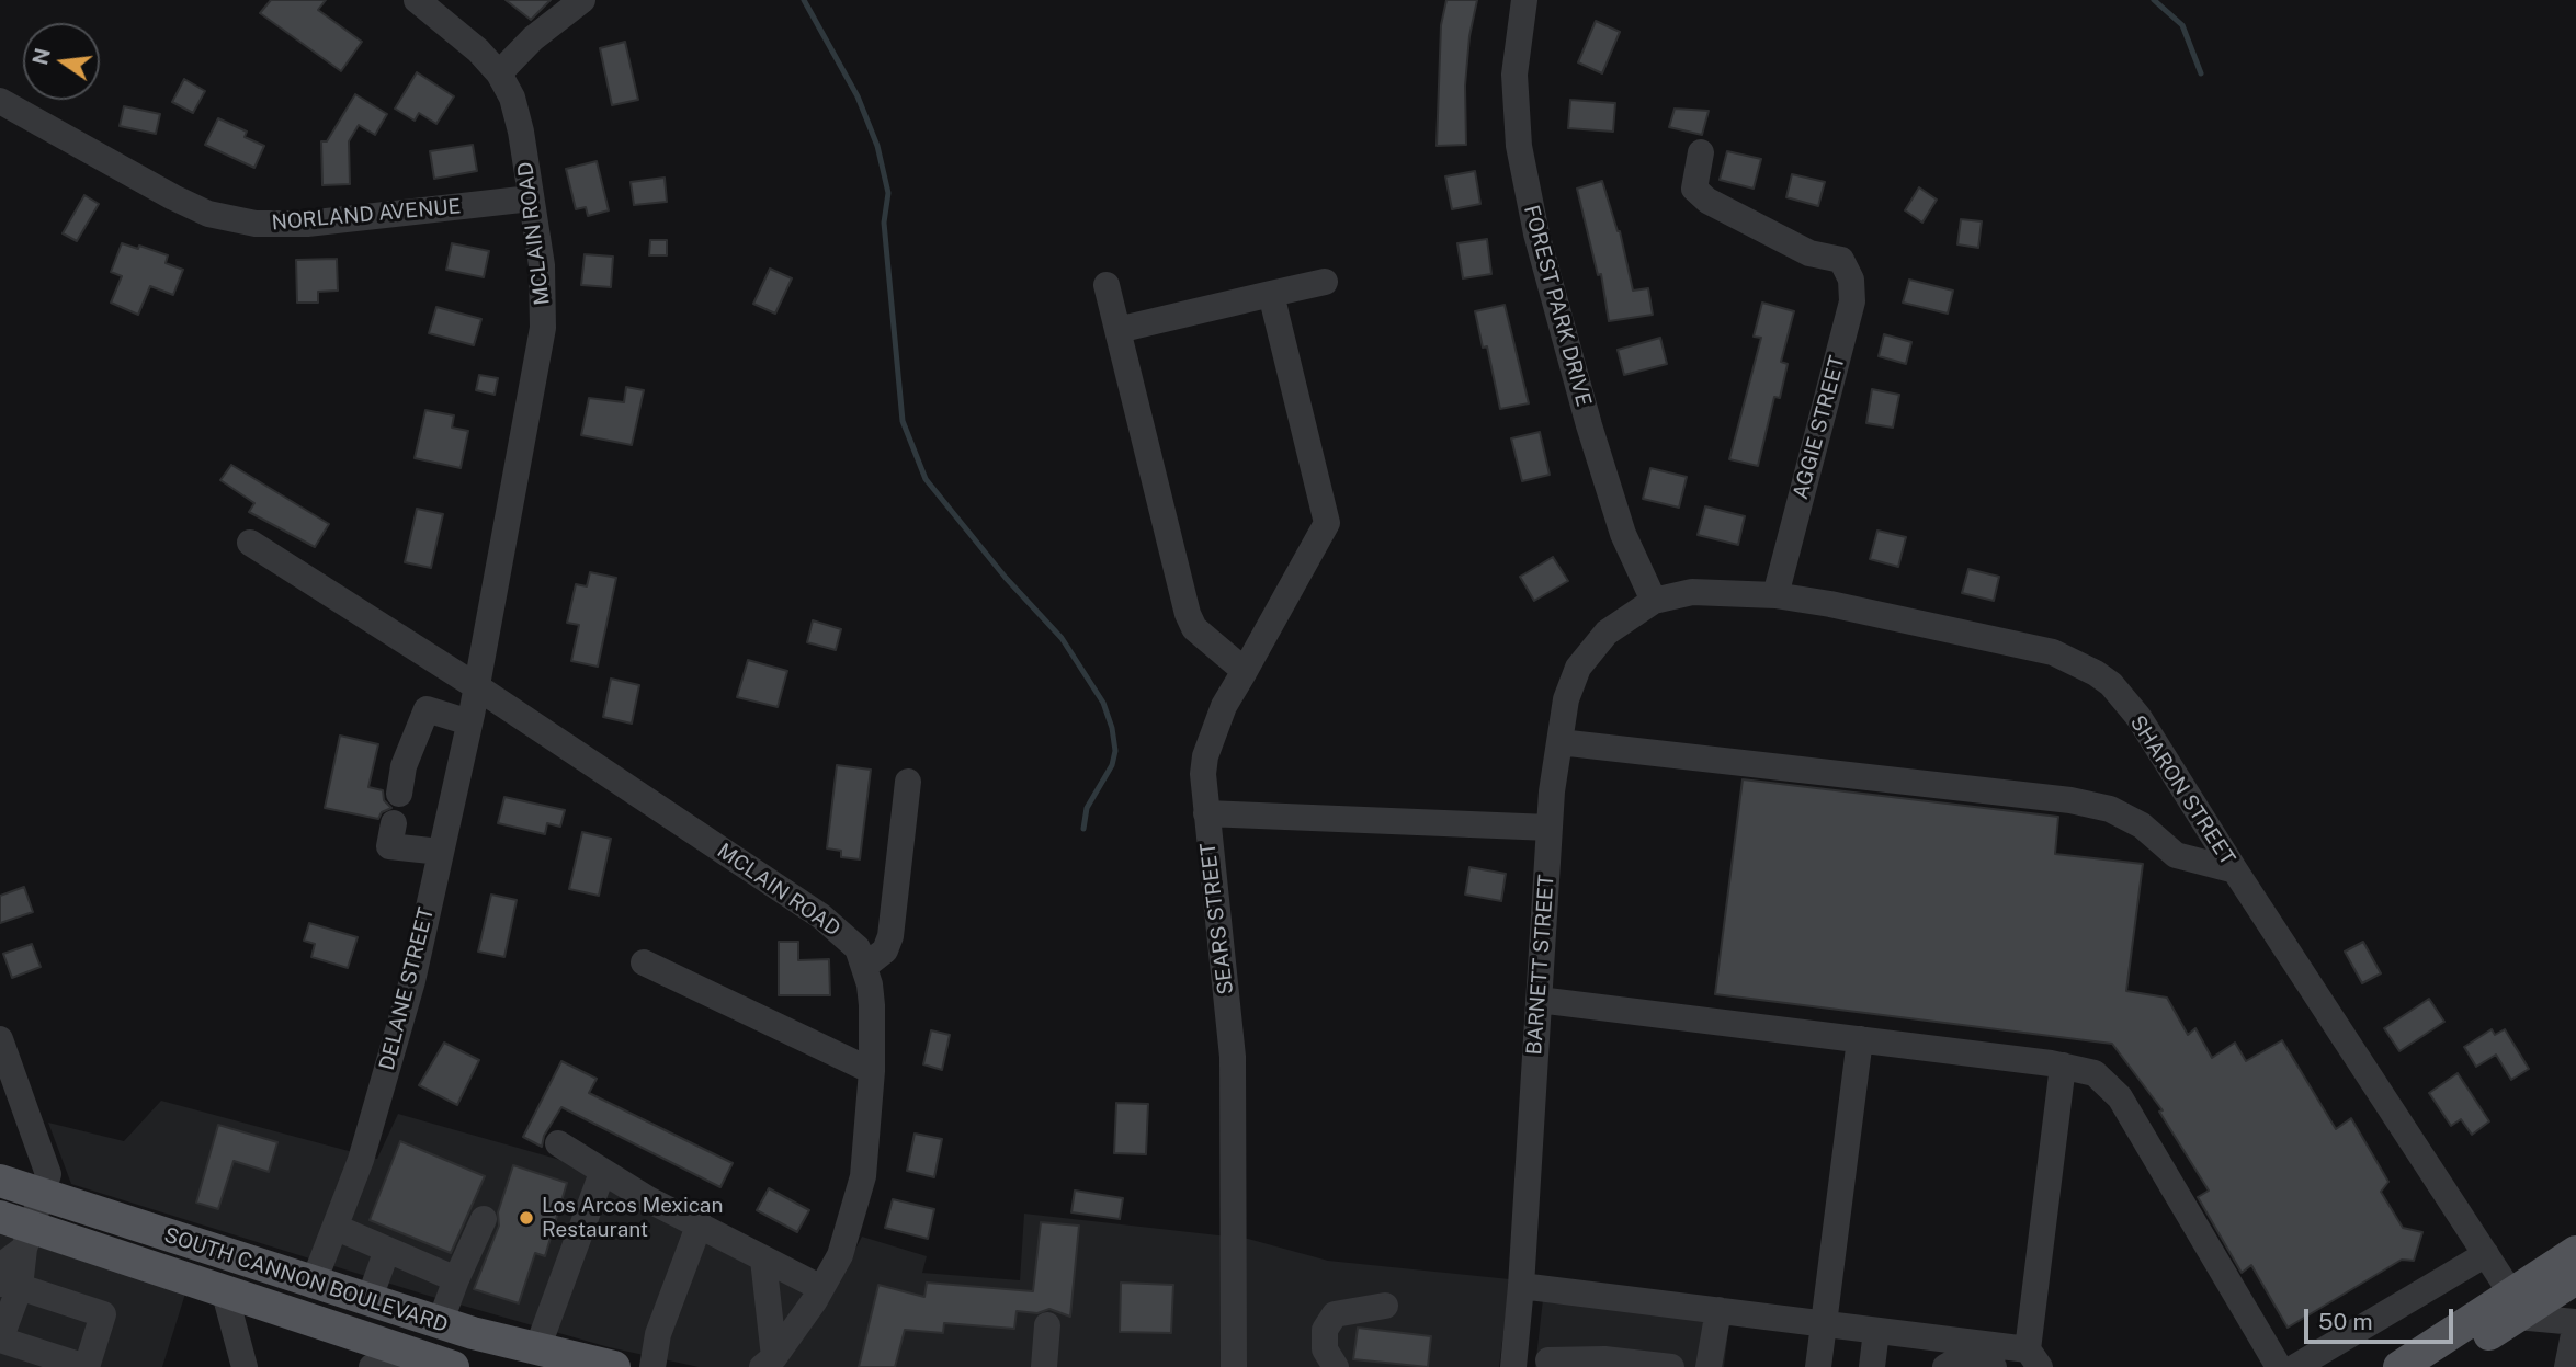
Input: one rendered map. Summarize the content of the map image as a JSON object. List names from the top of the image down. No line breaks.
{"streets":{"main road":["SOUTH CANNON BOULEVARD"],"street":["NORLAND AVENUE","MCLAIN ROAD","FOREST PARK DRIVE","AGGIE STREET","SHARON STREET","SEARS STREET","BARNETT STREET","DELANE STREET"]},"crossings":[["NORLAND AVENUE","MCLAIN ROAD"],["MCLAIN ROAD","DELANE STREET"],["FOREST PARK DRIVE","SHARON STREET"],["FOREST PARK DRIVE","BARNETT STREET"],["AGGIE STREET","SHARON STREET"],["SHARON STREET","BARNETT STREET"],["SEARS STREET","BARNETT STREET"],["DELANE STREET","SOUTH CANNON BOULEVARD"]],"places":["Los Arcos Mexican Restaurant"],"scale_bar":"50 m","north":"left"}
